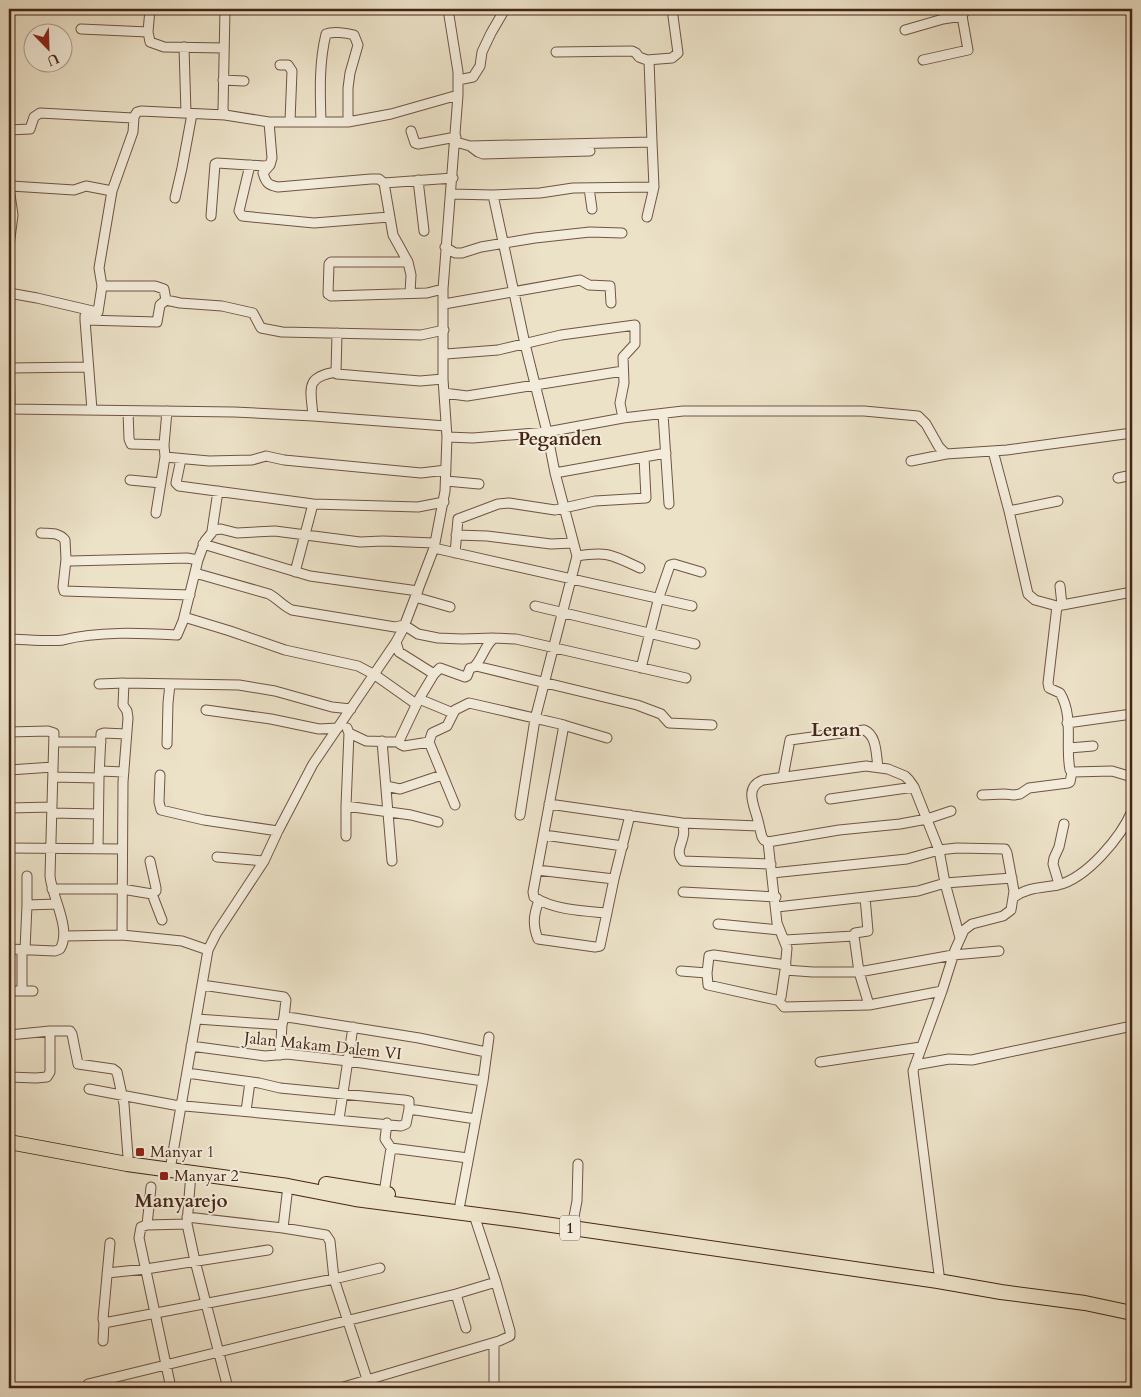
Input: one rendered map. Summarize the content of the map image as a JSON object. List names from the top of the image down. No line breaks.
{"streets":{"highway":["1"],"street":["Jalan Makam Dalem VI"]},"districts":["Peganden","Leran","Manyarejo"],"places":{"transit":["Manyar 1","Manyar 2"]},"north":"bottom right"}
